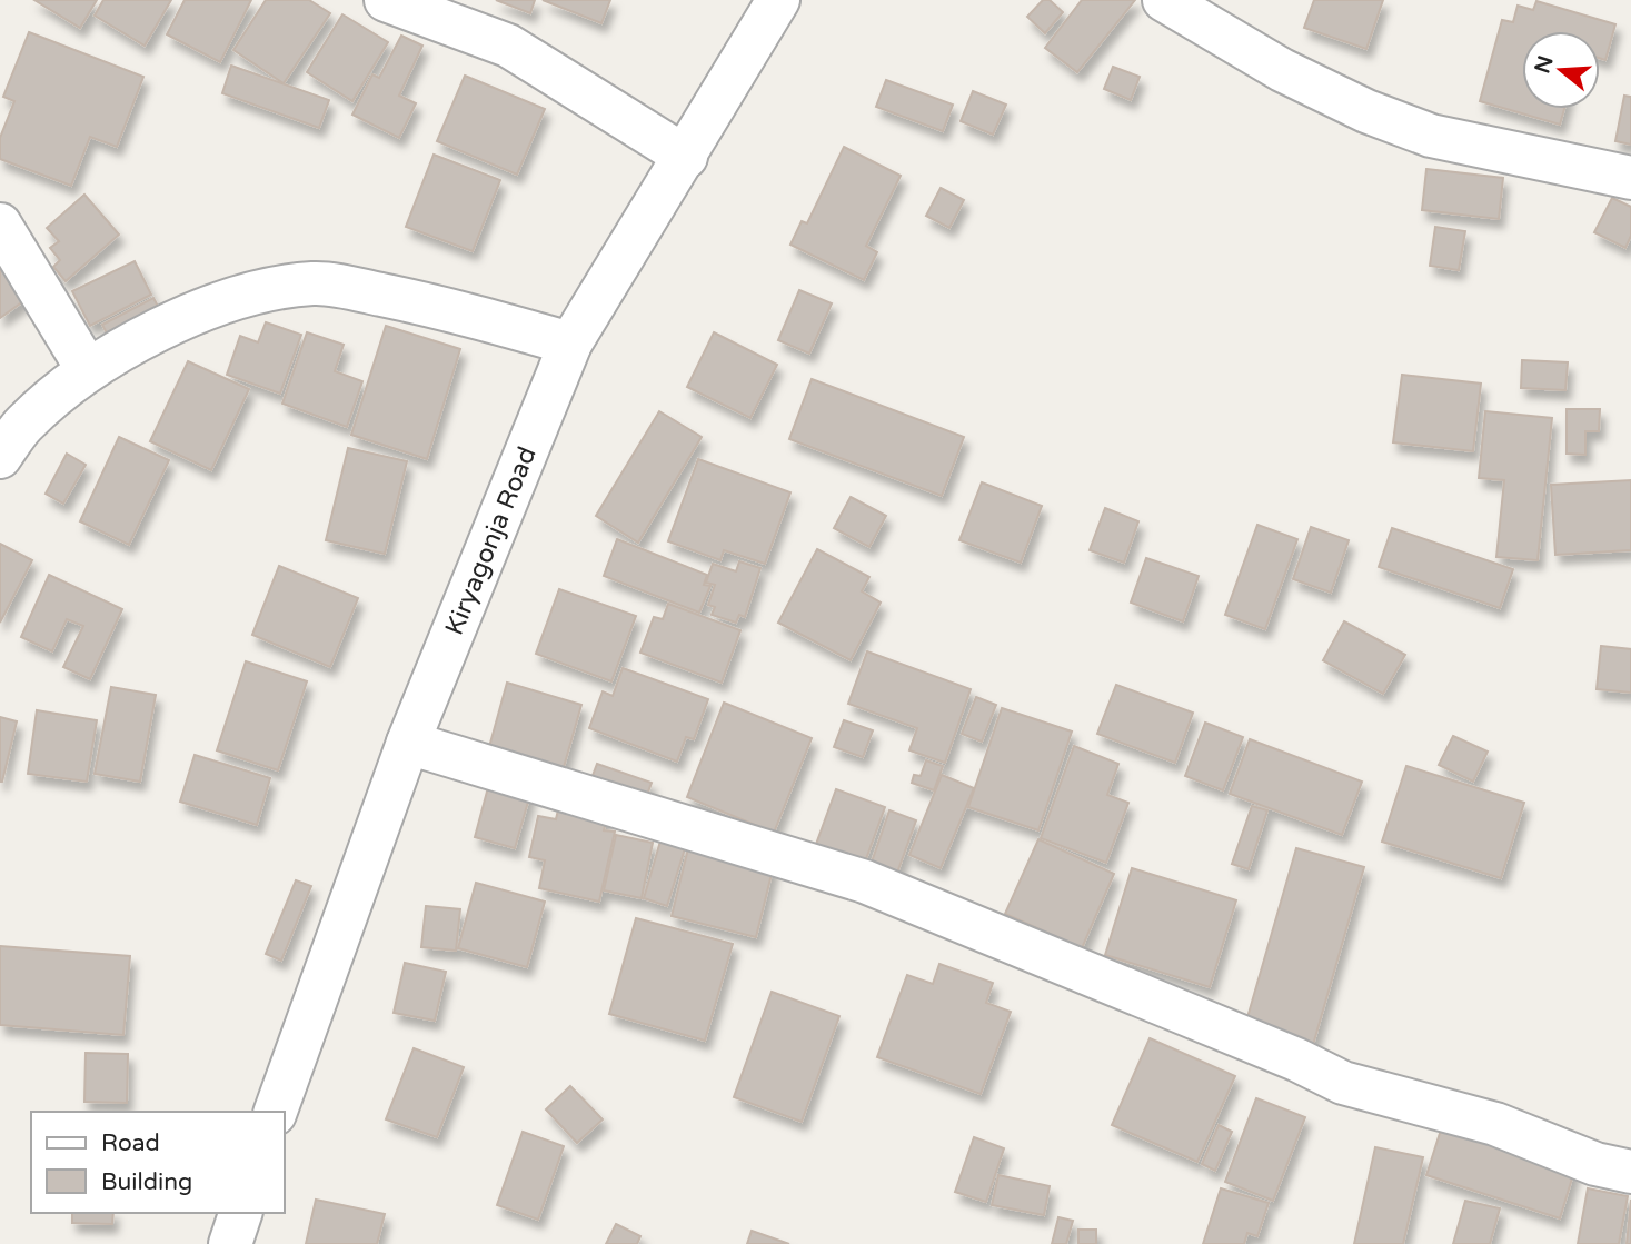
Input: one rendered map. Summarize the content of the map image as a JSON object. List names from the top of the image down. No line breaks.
{"streets":{"street":["Kiryagonja Road"]},"legend":["Road","Building"],"north":"left"}
